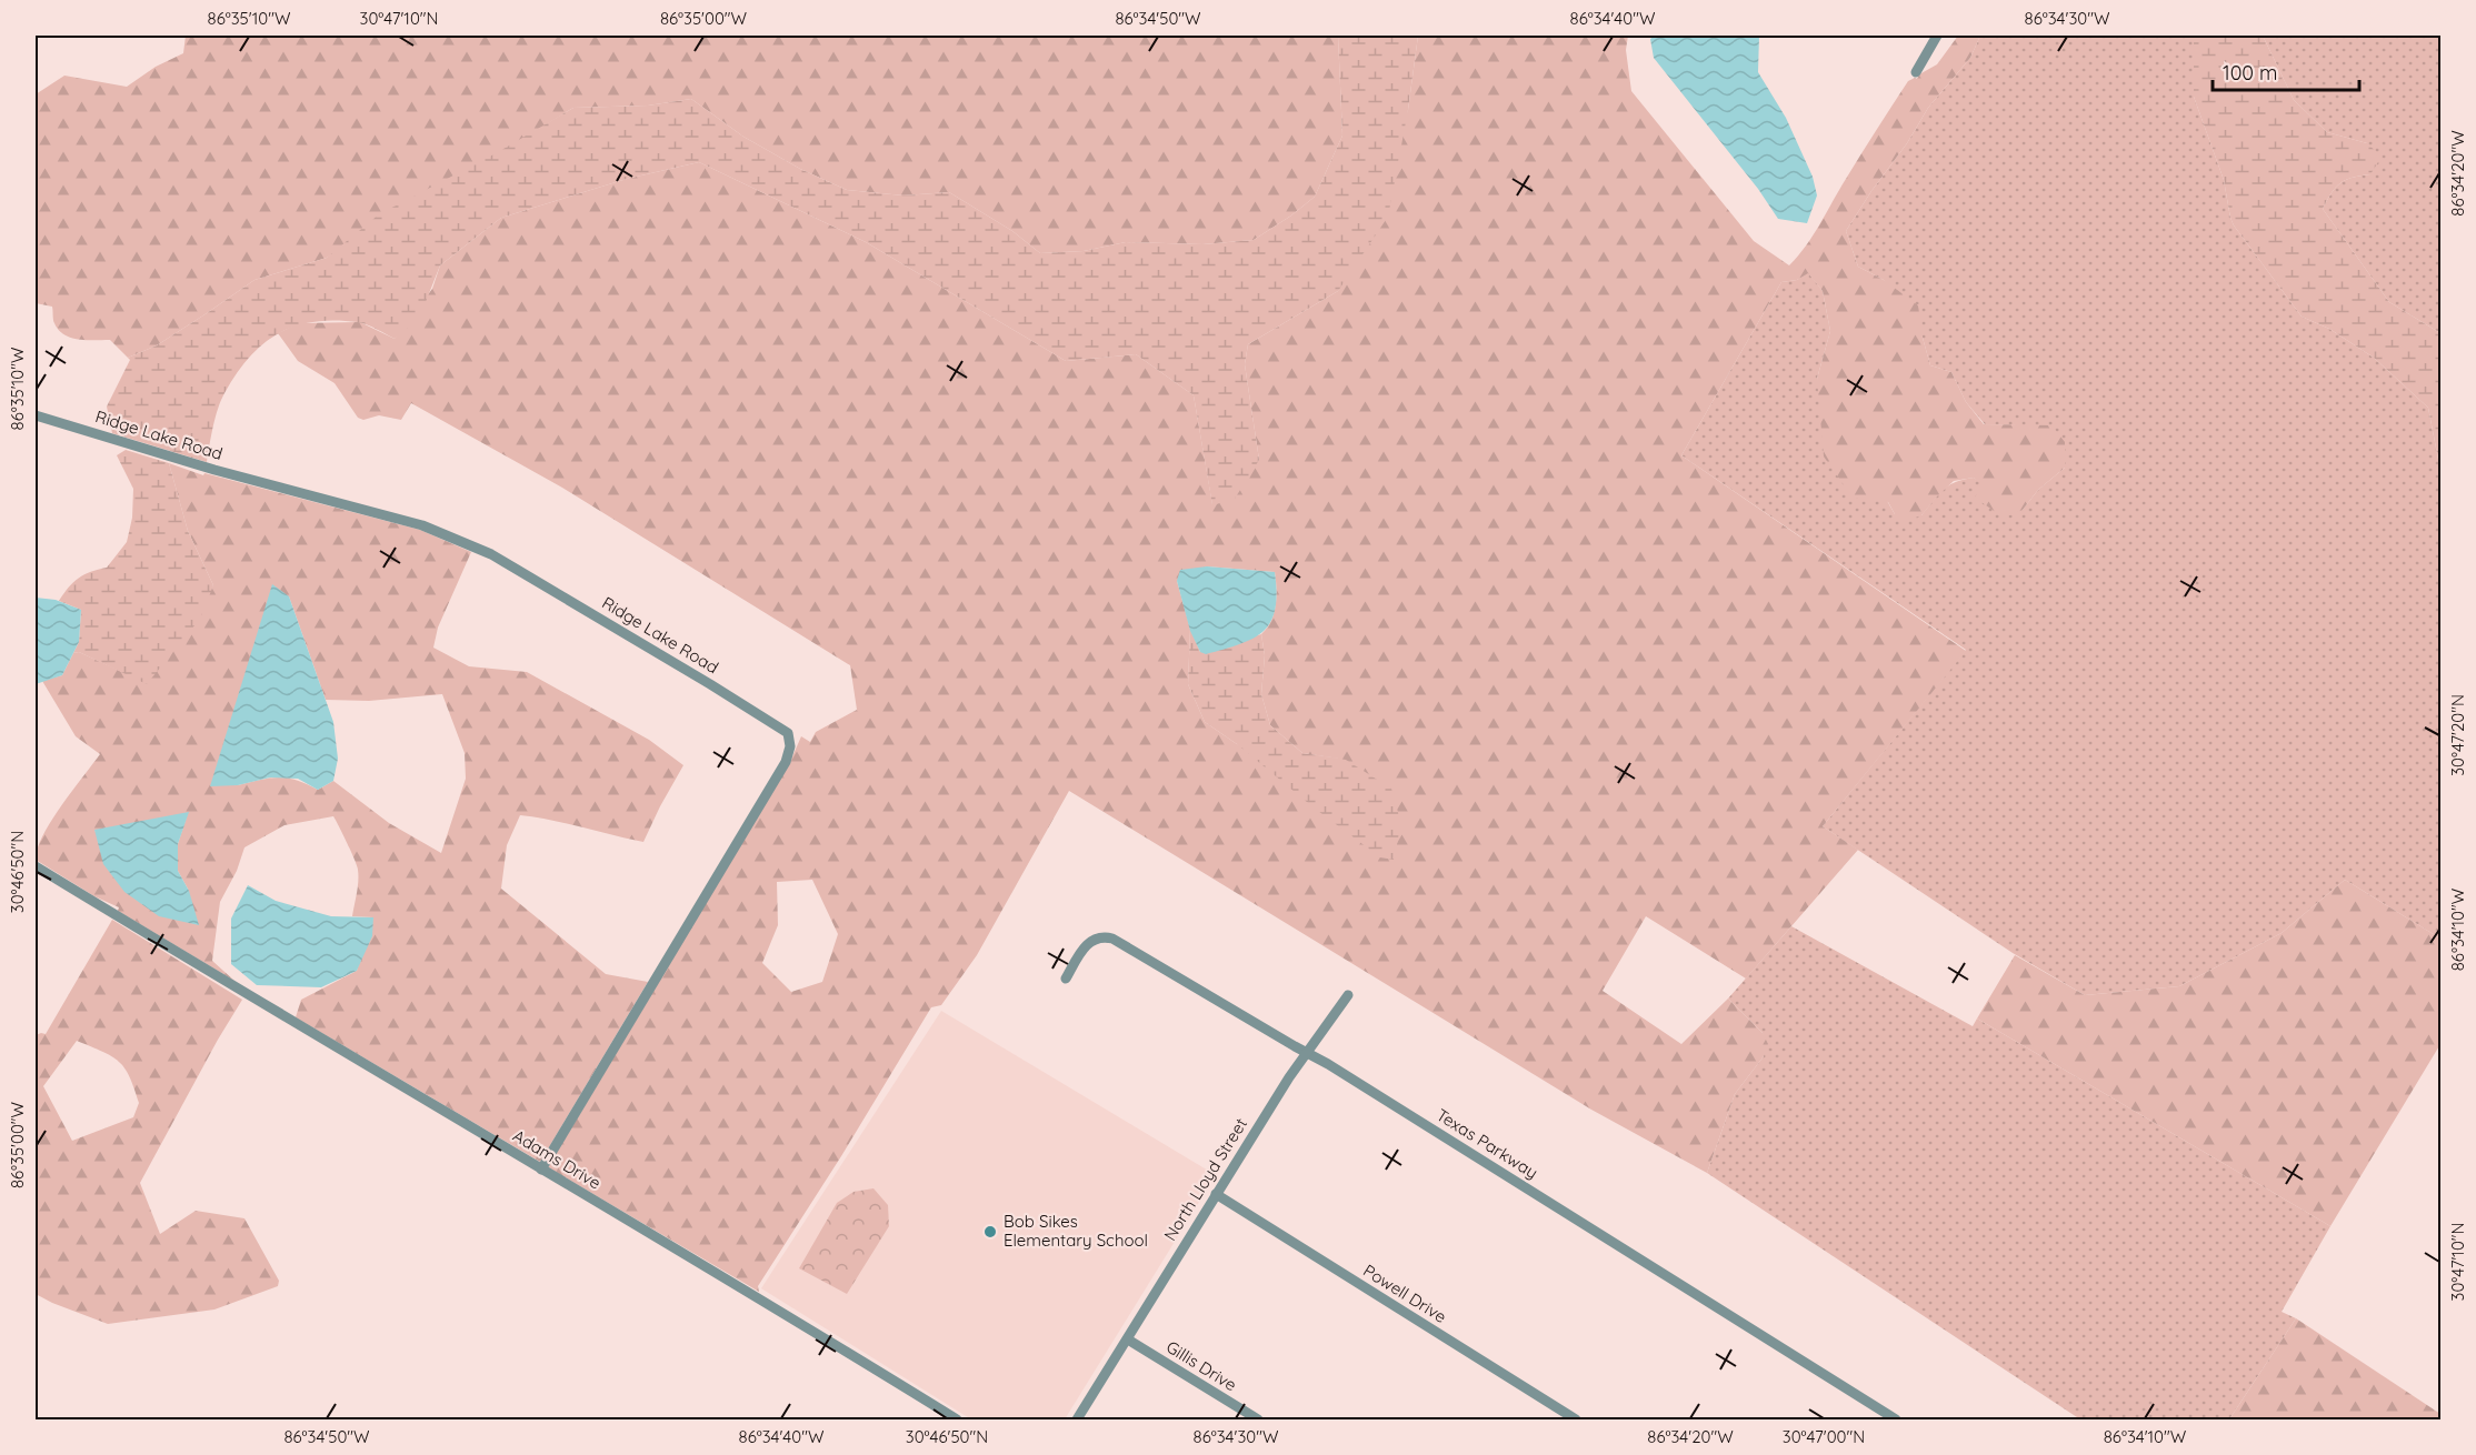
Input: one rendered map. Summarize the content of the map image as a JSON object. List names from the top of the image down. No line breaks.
{"streets":{"street":["Ridge Lake Road","Texas Parkway","Adams Drive","North Lloyd Street","Powell Drive","Gillis Drive"]},"crossings":[["Ridge Lake Road","Adams Drive"],["Texas Parkway","North Lloyd Street"],["North Lloyd Street","Powell Drive"],["North Lloyd Street","Gillis Drive"]],"places":["Bob Sikes Elementary School"],"scale_bar":"100 m","coordinates":["86°35'10\"W","30°47'10\"N","86°35'00\"W","86°34'50\"W","86°34'40\"W","86°34'30\"W","86°34'20\"W","30°47'20\"N","30°46'50\"N","86°34'10\"W","30°47'00\"N"]}
